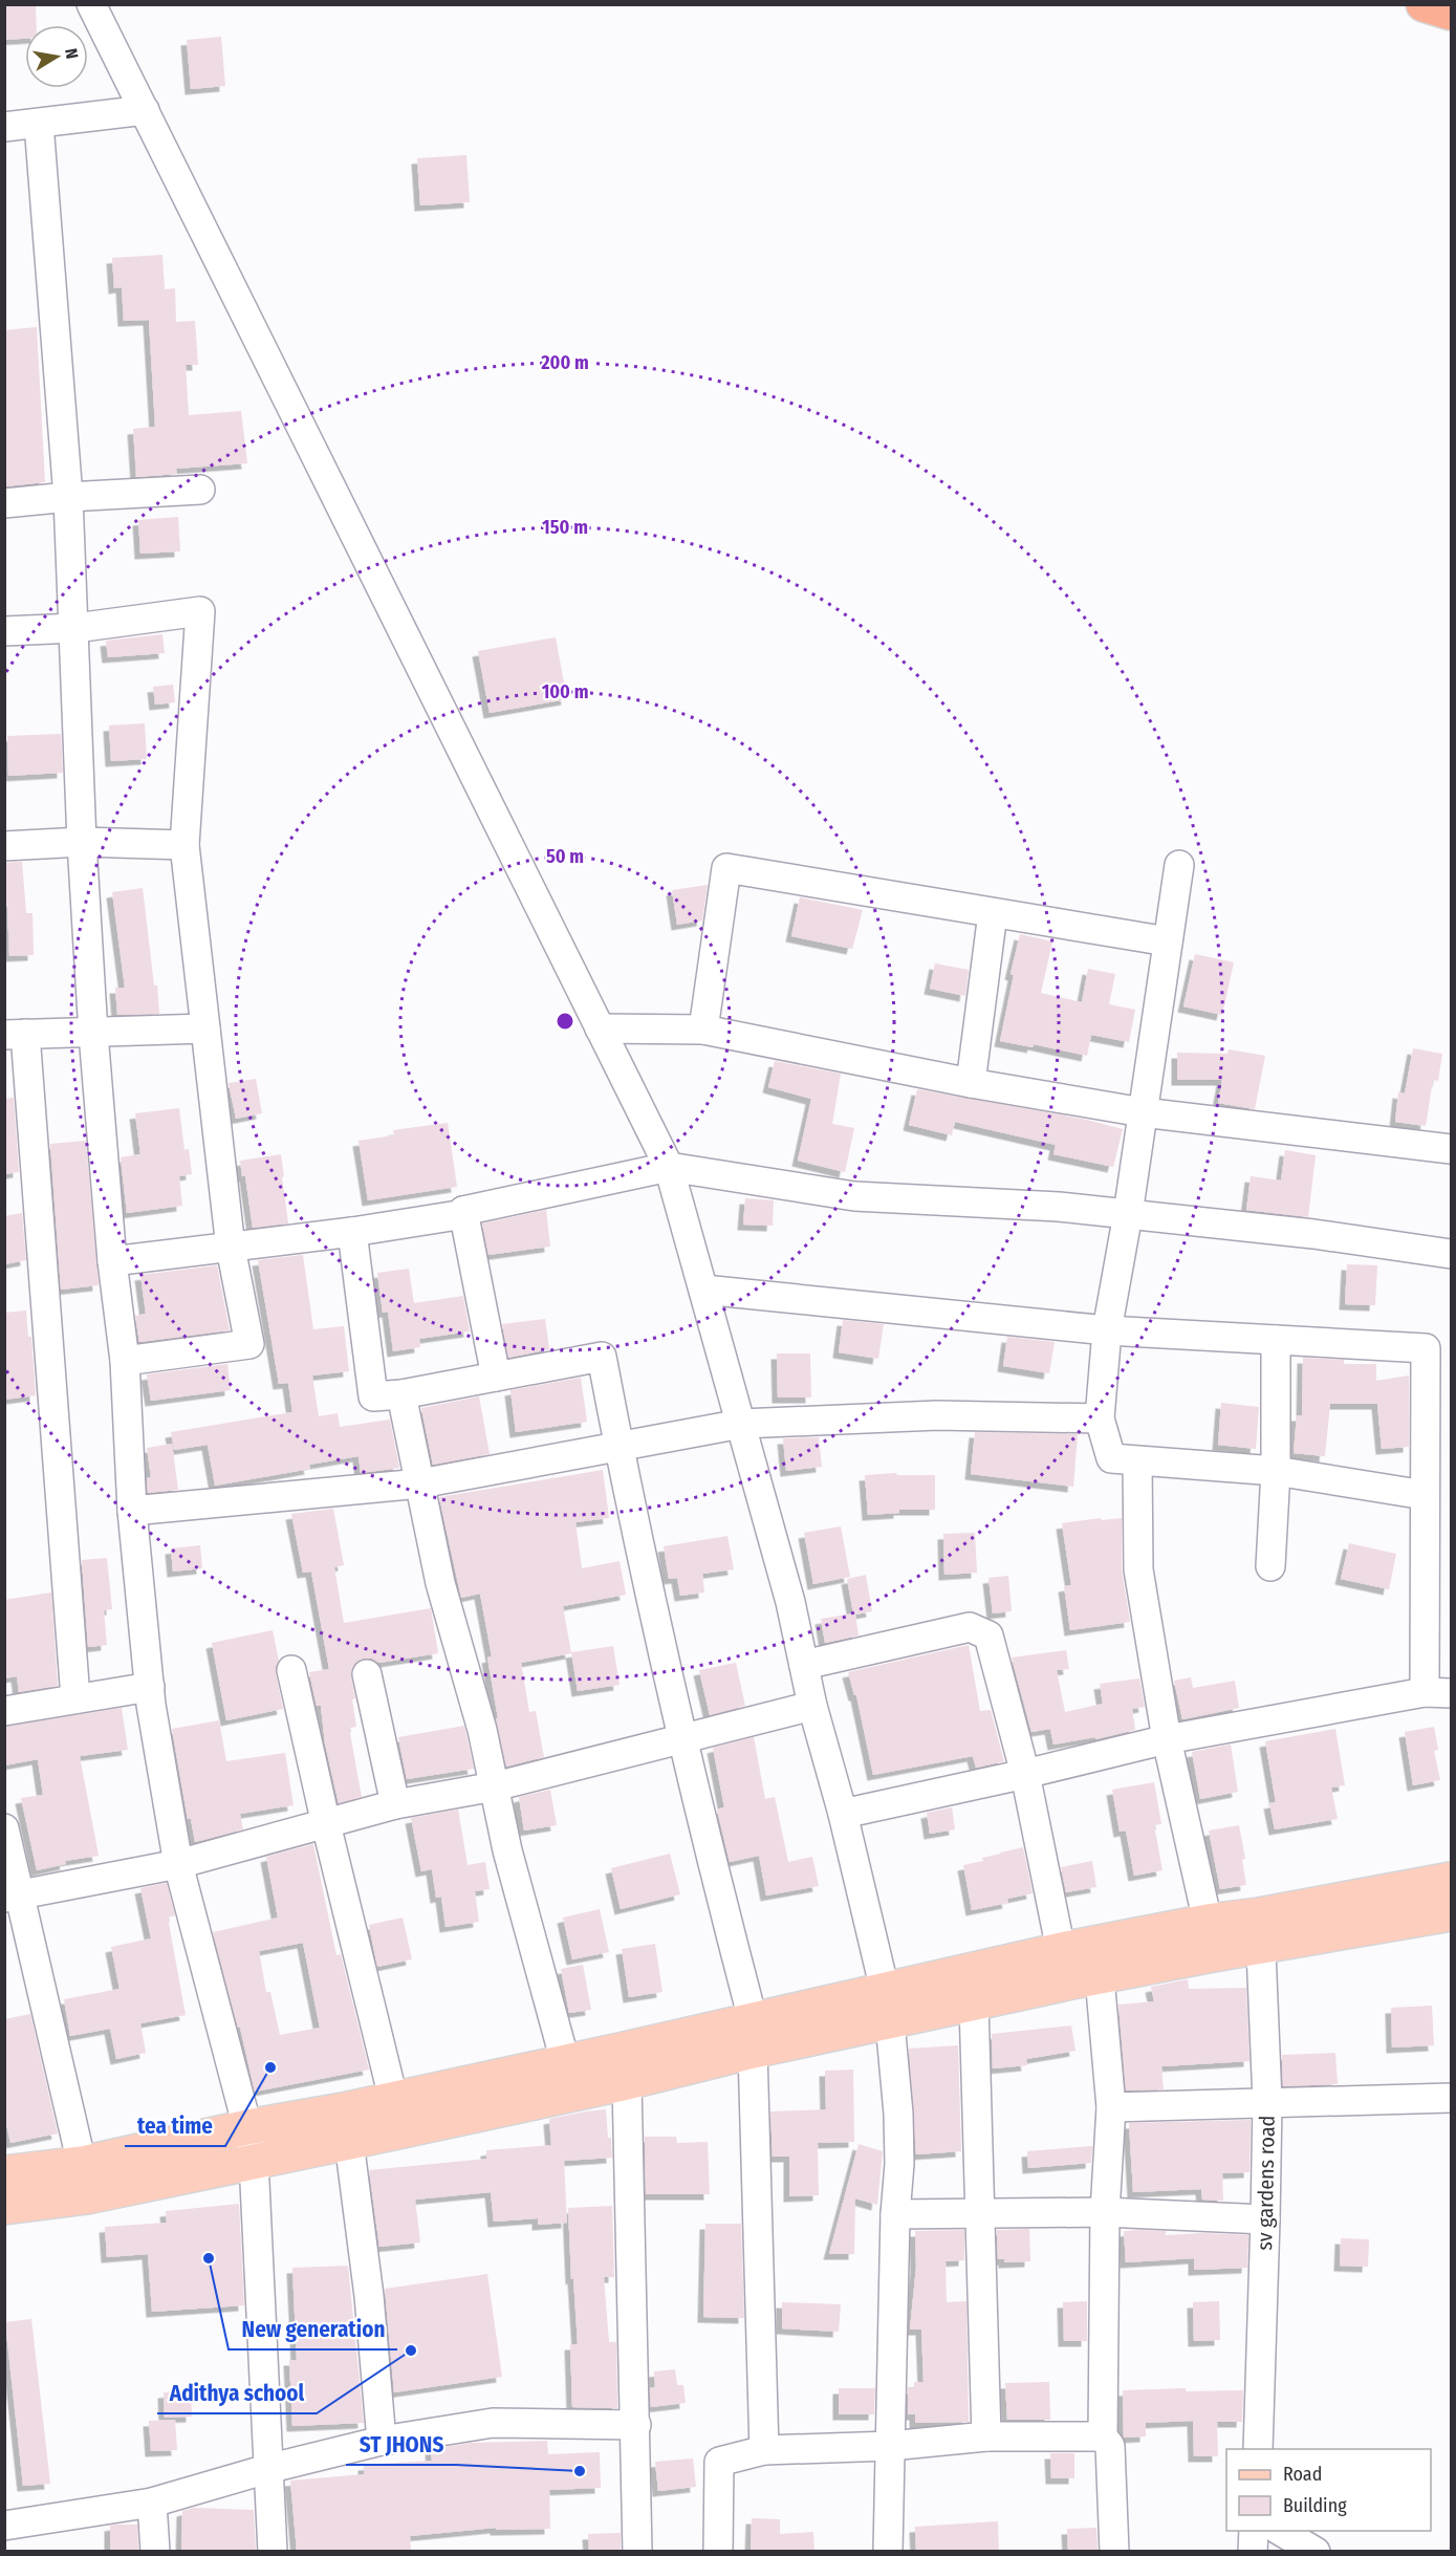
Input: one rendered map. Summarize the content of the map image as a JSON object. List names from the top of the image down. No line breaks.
{"streets":{"street":["sv gardens road"]},"places":["tea time","New generation","Adithya school","ST JHONS"],"legend":["Road","Building"],"north":"right","rings":["200 m","150 m","100 m","50 m"]}
